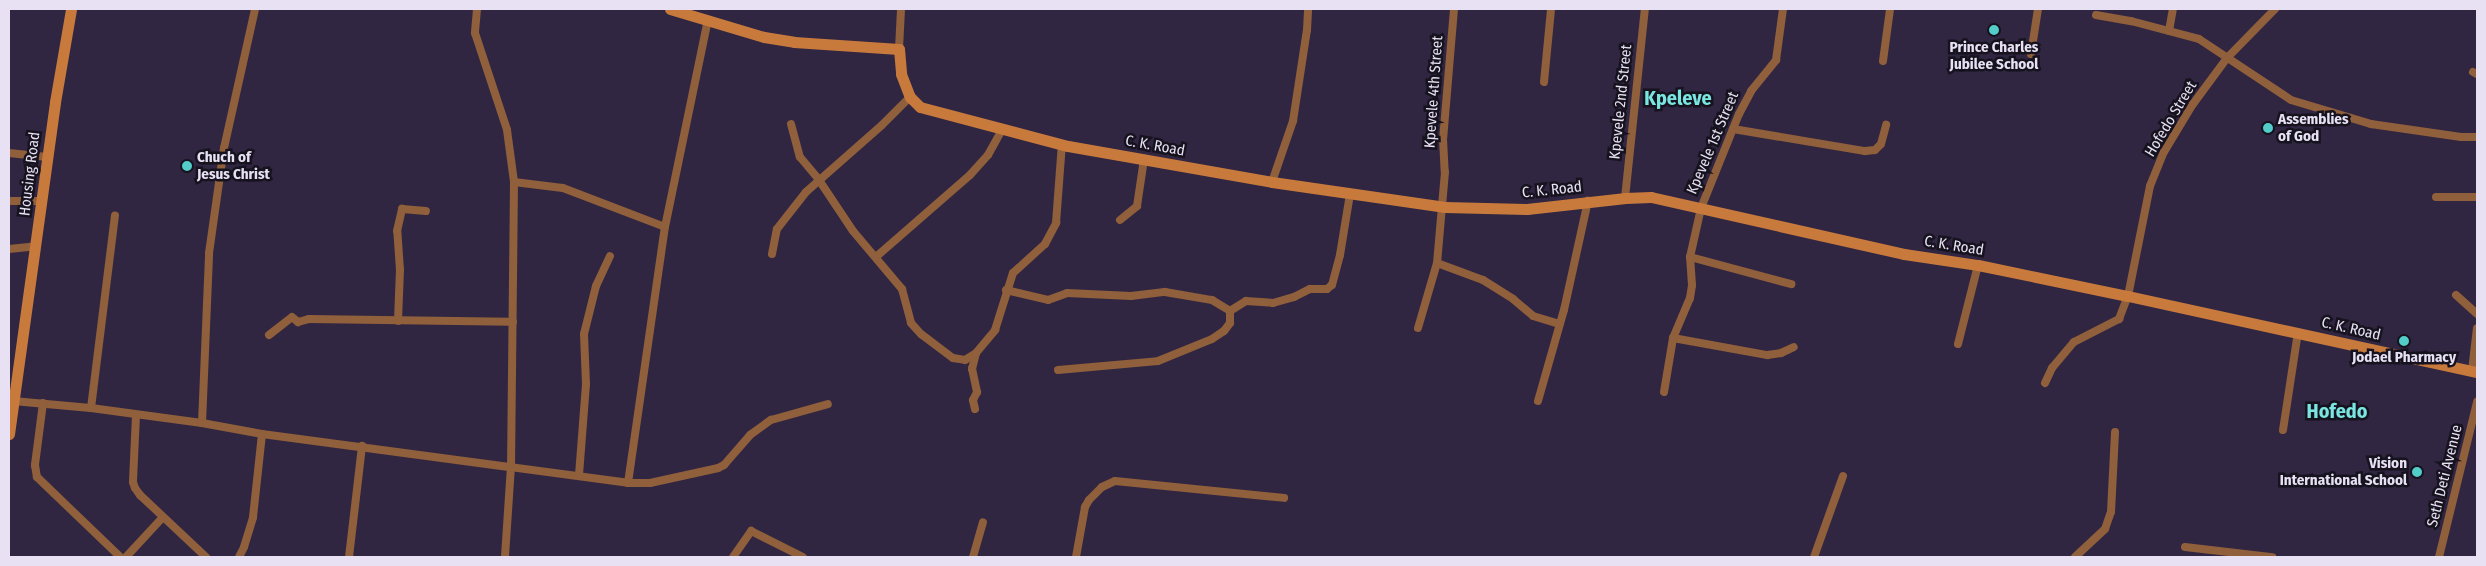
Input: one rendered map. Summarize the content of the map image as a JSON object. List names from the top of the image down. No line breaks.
{"streets":{"street":["Kpevele 4th Street","Kpevele 2nd Street","Hofedo Street","Kpevele 1st Street","C. K. Road","Housing Road","Seth Deti Avenue"]},"crossings":[["Kpevele 4th Street","C. K. Road"],["Kpevele 2nd Street","C. K. Road"],["Hofedo Street","C. K. Road"],["Kpevele 1st Street","C. K. Road"]],"districts":["Kpeleve","Hofedo"],"places":["Prince Charles Jubilee School","Assemblies of God","Chuch of Jesus Christ","Jodael Pharmacy","Vision International School"]}
